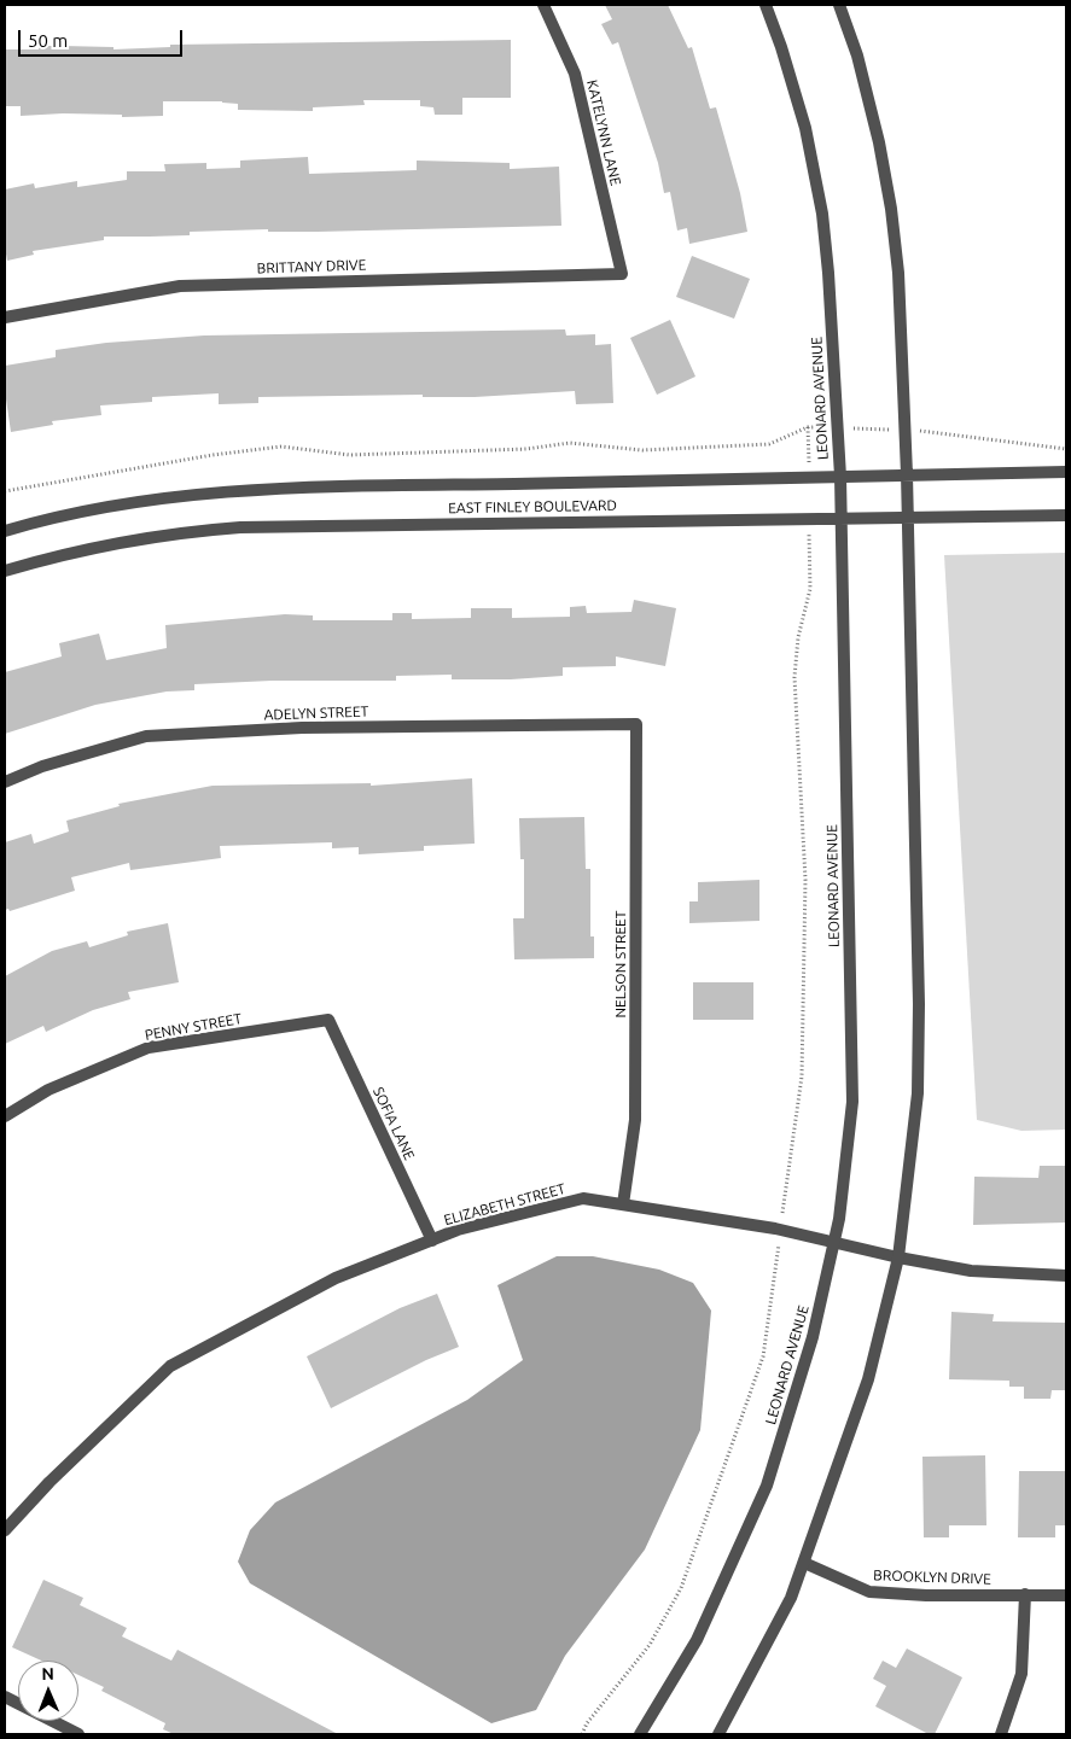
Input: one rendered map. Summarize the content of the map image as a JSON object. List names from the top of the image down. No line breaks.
{"streets":{"street":["KATELYNN LANE","BRITTANY DRIVE","LEONARD AVENUE","EAST FINLEY BOULEVARD","ADELYN STREET","NELSON STREET","PENNY STREET","SOFIA LANE","ELIZABETH STREET","BROOKLYN DRIVE"]},"crossings":[["KATELYNN LANE","BRITTANY DRIVE"],["LEONARD AVENUE","EAST FINLEY BOULEVARD"],["LEONARD AVENUE","ELIZABETH STREET"],["ADELYN STREET","NELSON STREET"],["NELSON STREET","ELIZABETH STREET"],["PENNY STREET","SOFIA LANE"],["SOFIA LANE","ELIZABETH STREET"]],"scale_bar":"50 m","north":"top"}
